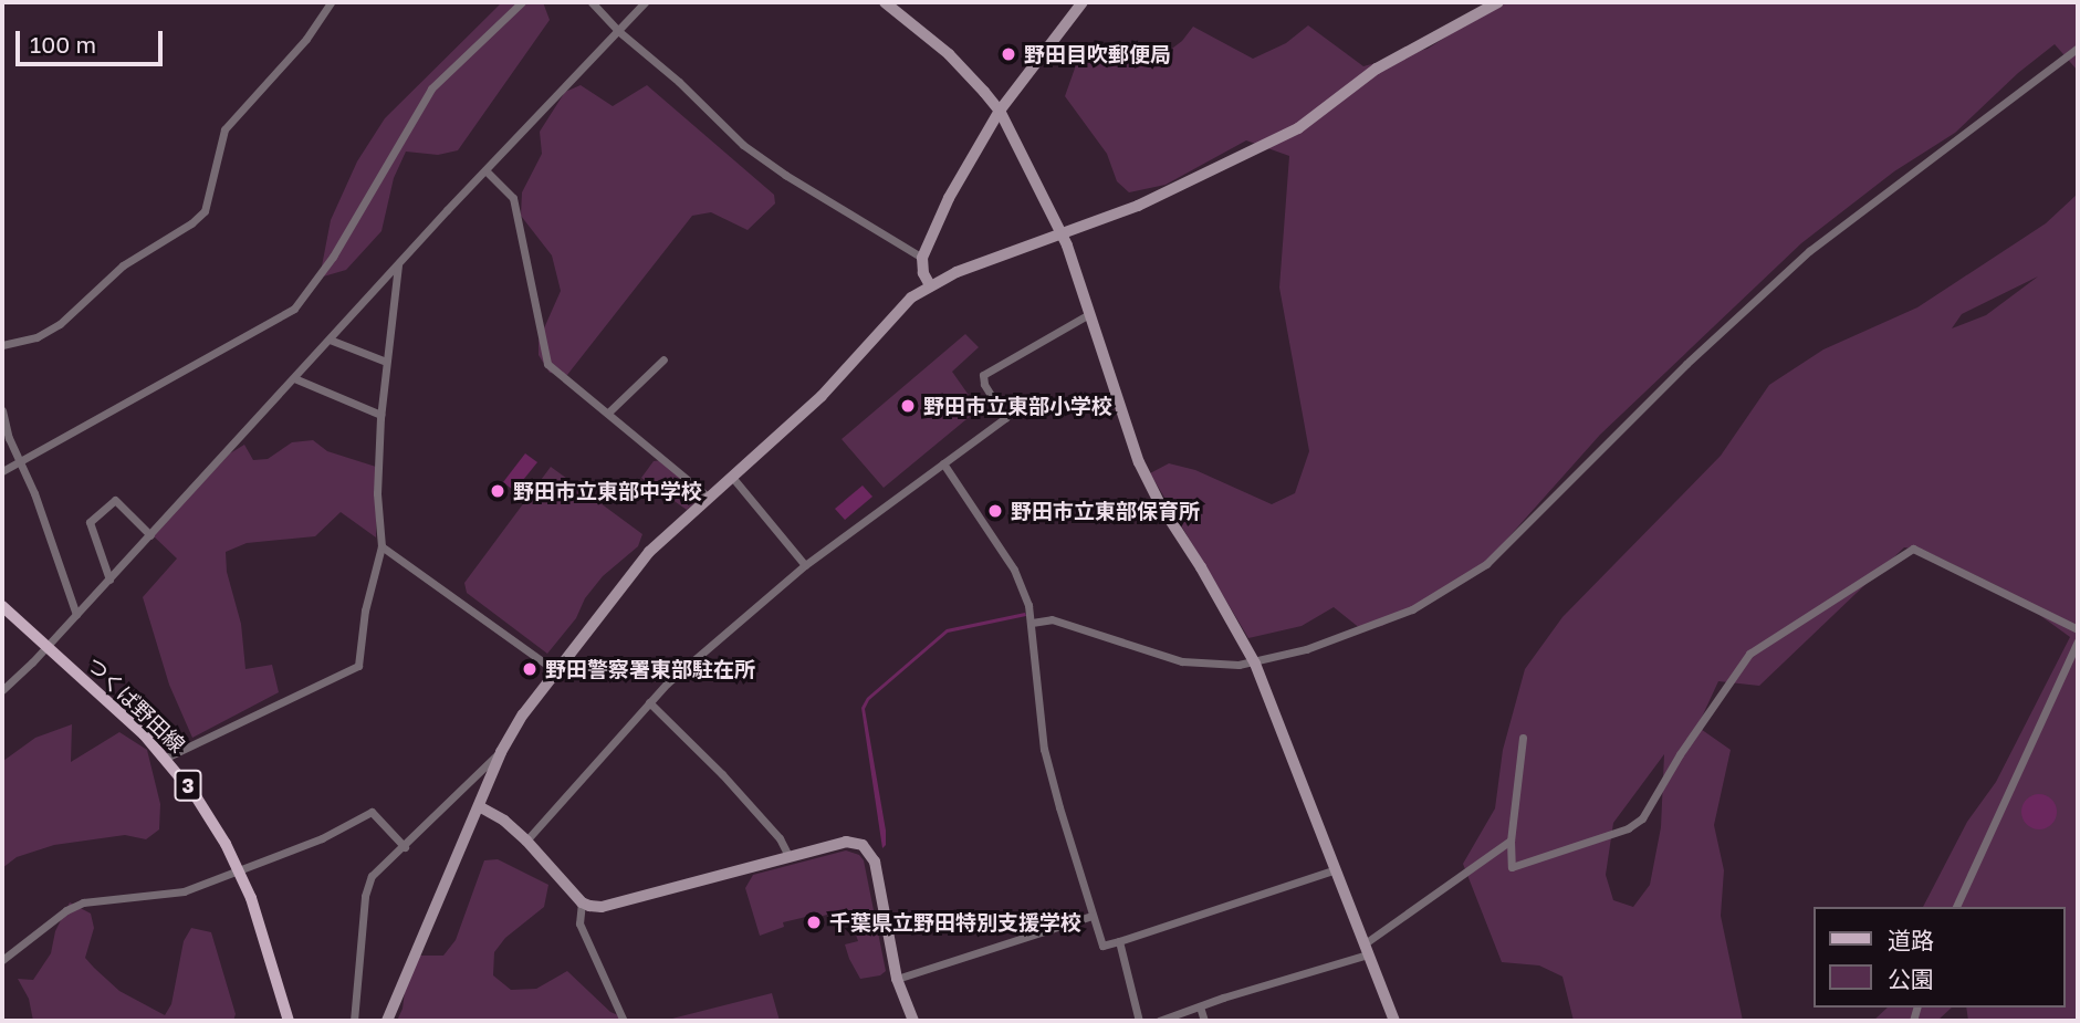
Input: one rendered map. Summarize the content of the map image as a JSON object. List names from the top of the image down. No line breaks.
{"streets":{"main road":["つくば野田線","3"]},"places":["野田目吹郵便局","野田市立東部小学校","野田市立東部中学校","野田市立東部保育所","野田警察署東部駐在所","千葉県立野田特別支援学校"],"legend":["道路","公園"],"scale_bar":"100 m"}
